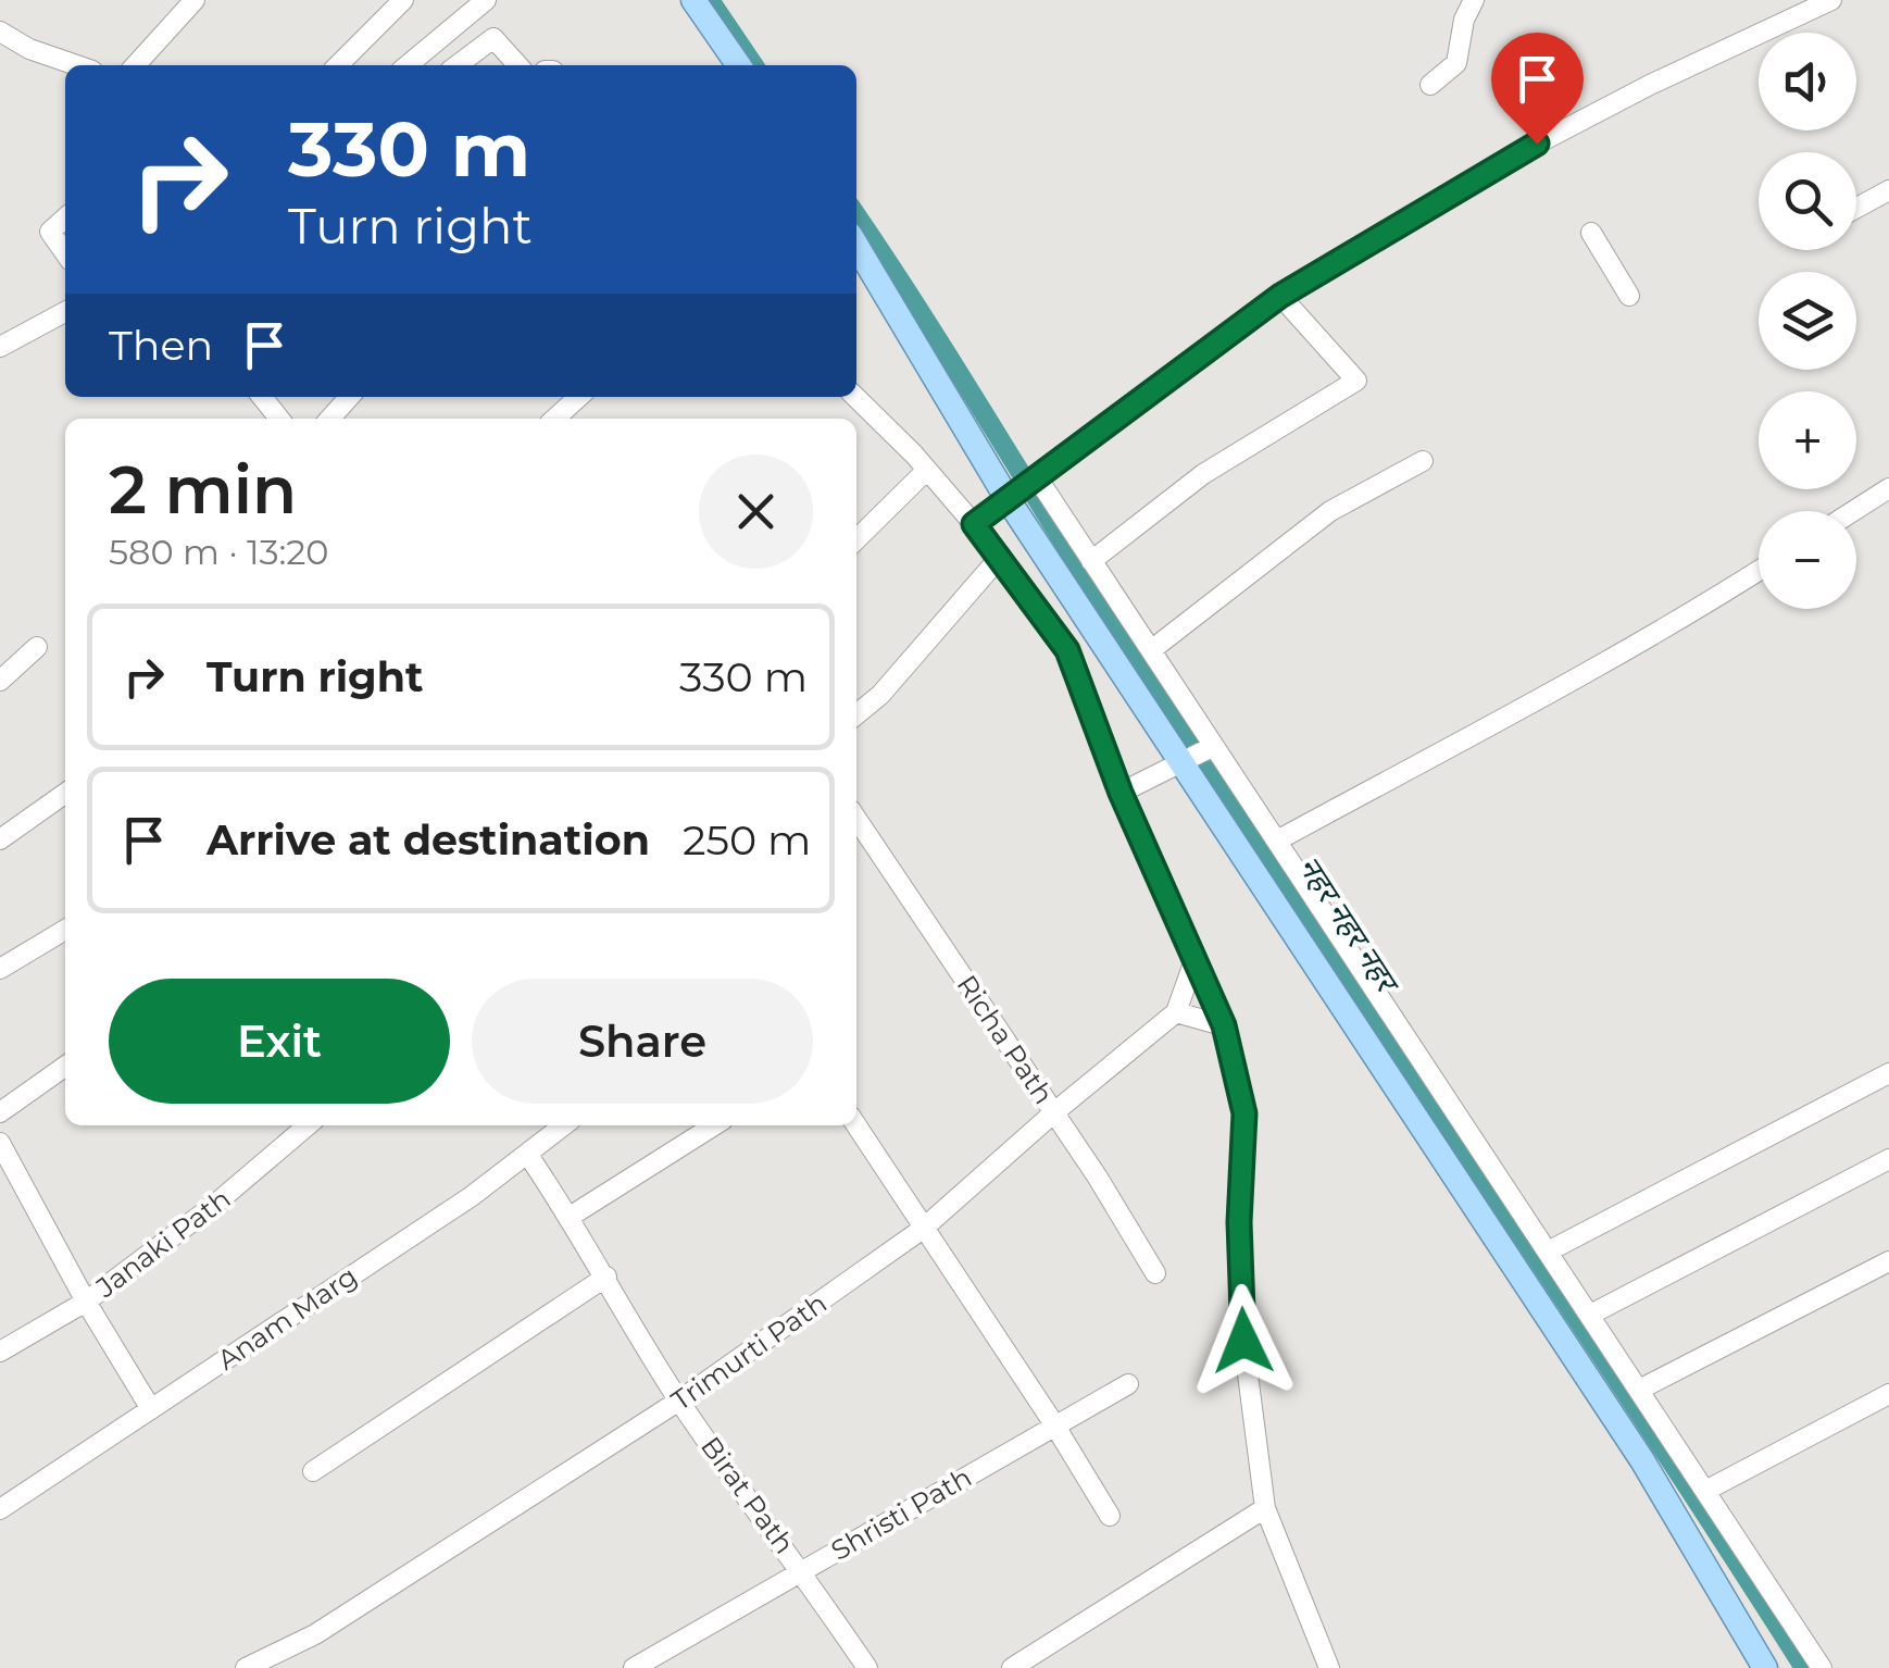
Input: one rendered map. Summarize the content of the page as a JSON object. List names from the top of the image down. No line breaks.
{"streets":{"street":["Richa Path","Janaki Path","Anam Marg","Trimurti Path","Birat Path","Shristi Path"]},"crossings":[["Richa Path","Trimurti Path"],["Anam Marg","Birat Path"],["Trimurti Path","Birat Path"],["Birat Path","Shristi Path"]],"water":["नहर नहर नहर"],"page":{"map_buttons":["+","−"],"turn":["330 m","Turn right"],"then":"Then","heading":["2 min","580 m · 13:20"],"list":[{"name":"Turn right","value":"330 m"},{"name":"Arrive at destination","value":"250 m"}],"buttons":["Exit","Share"]}}
